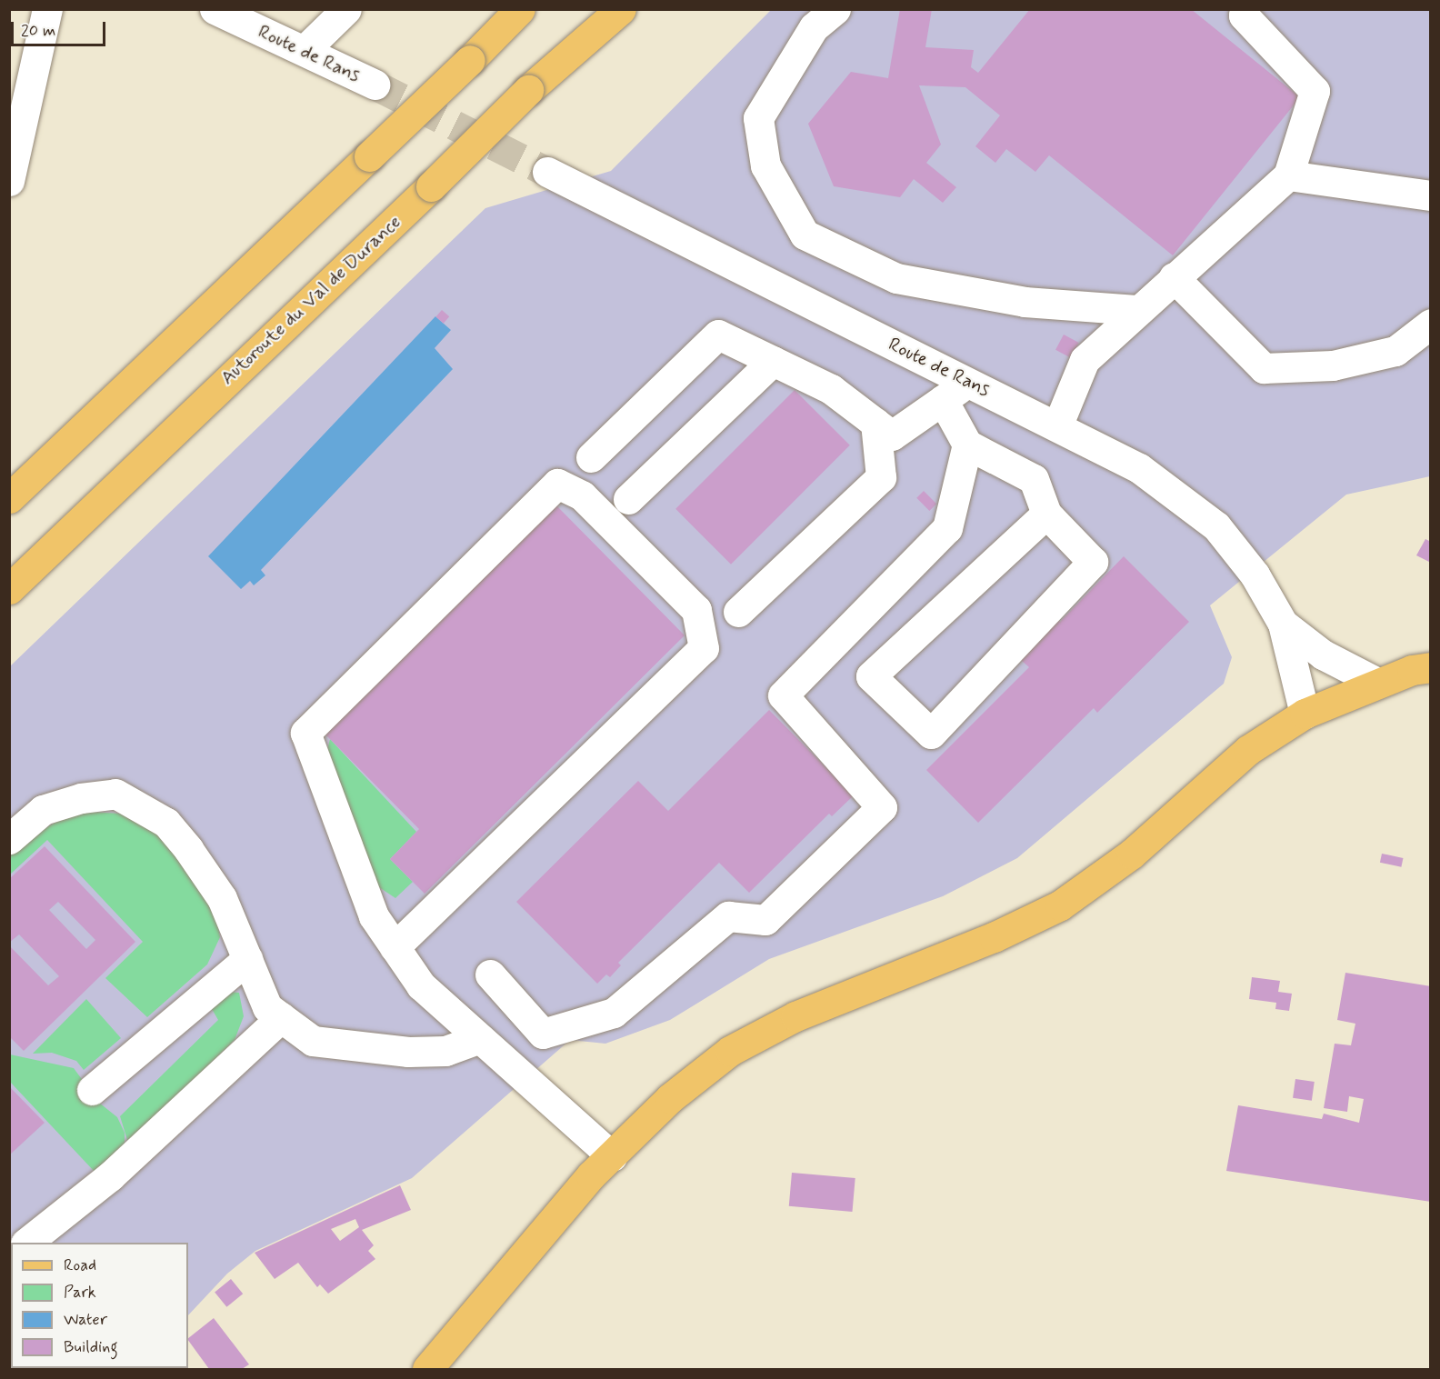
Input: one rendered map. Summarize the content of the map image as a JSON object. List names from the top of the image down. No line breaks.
{"streets":{"main road":["Autoroute du Val de Durance"],"street":["Route de Rans"]},"legend":["Road","Park","Water","Building"],"scale_bar":"20 m"}
